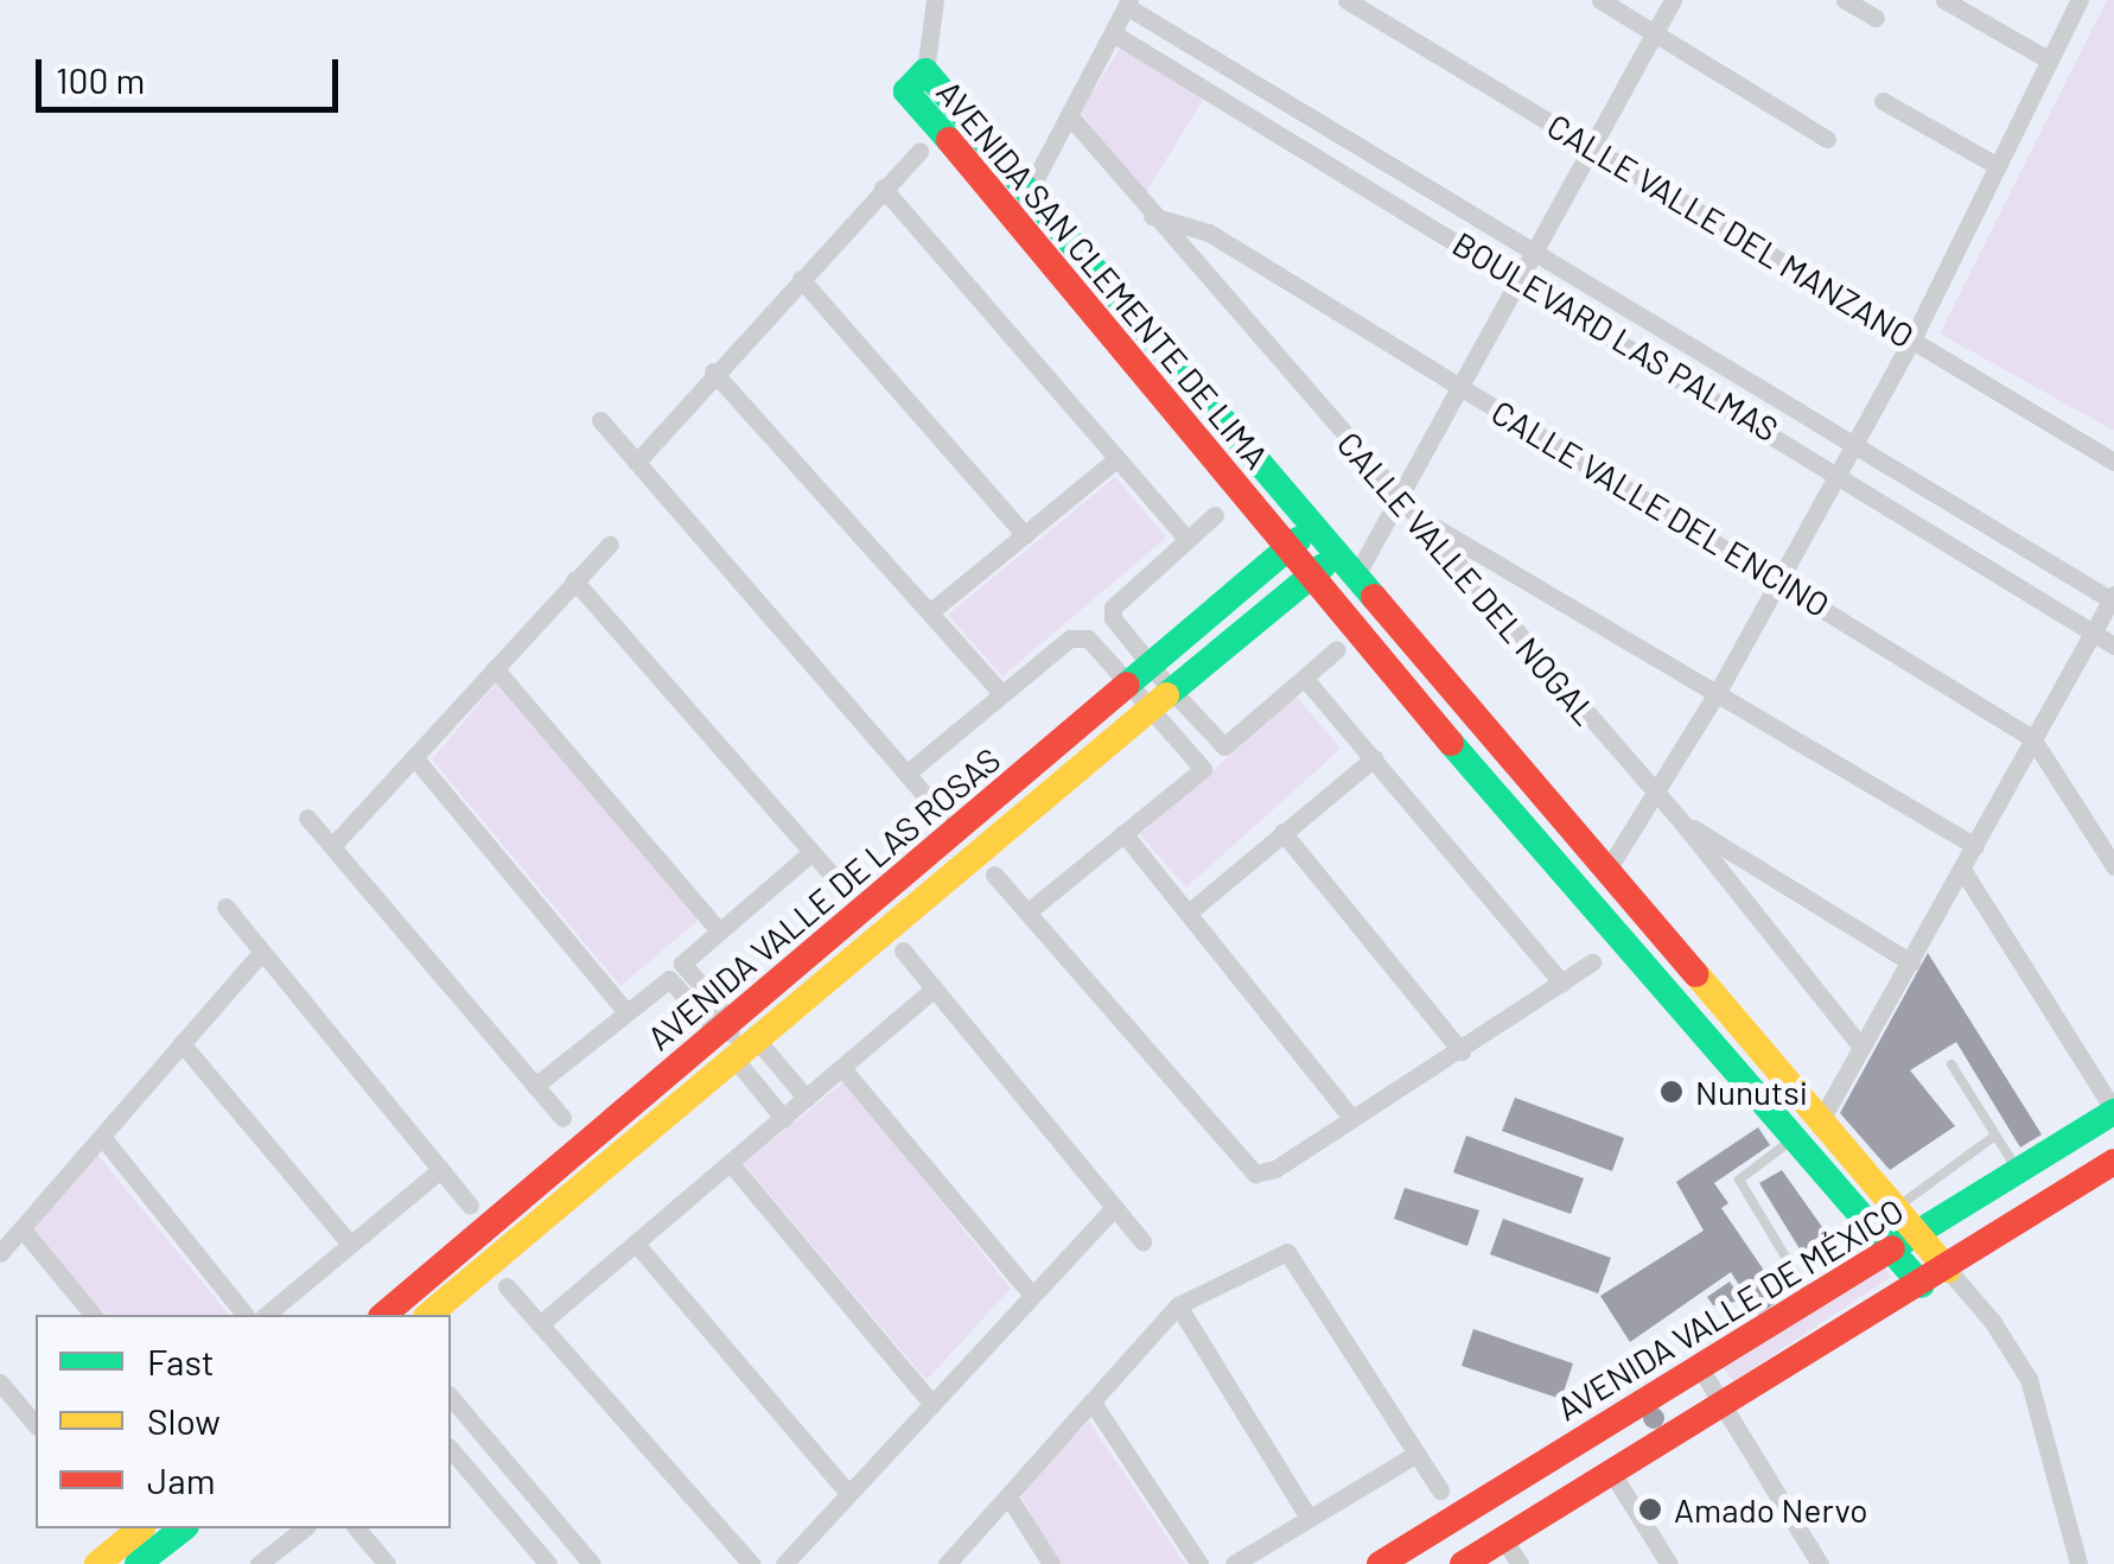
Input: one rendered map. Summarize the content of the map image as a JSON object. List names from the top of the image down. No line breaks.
{"streets":{"street":["CALLE VALLE DEL MANZANO","AVENIDA SAN CLEMENTE DE LIMA","BOULEVARD LAS PALMAS","CALLE VALLE DEL ENCINO","CALLE VALLE DEL NOGAL","AVENIDA VALLE DE LAS ROSAS","AVENIDA VALLE DE MÉXICO"]},"crossings":[["AVENIDA SAN CLEMENTE DE LIMA","AVENIDA VALLE DE LAS ROSAS"],["AVENIDA SAN CLEMENTE DE LIMA","AVENIDA VALLE DE MÉXICO"],["CALLE VALLE DEL ENCINO","CALLE VALLE DEL NOGAL"]],"places":["Nunutsi","Amado Nervo"],"legend":["Fast","Slow","Jam"],"scale_bar":"100 m"}
